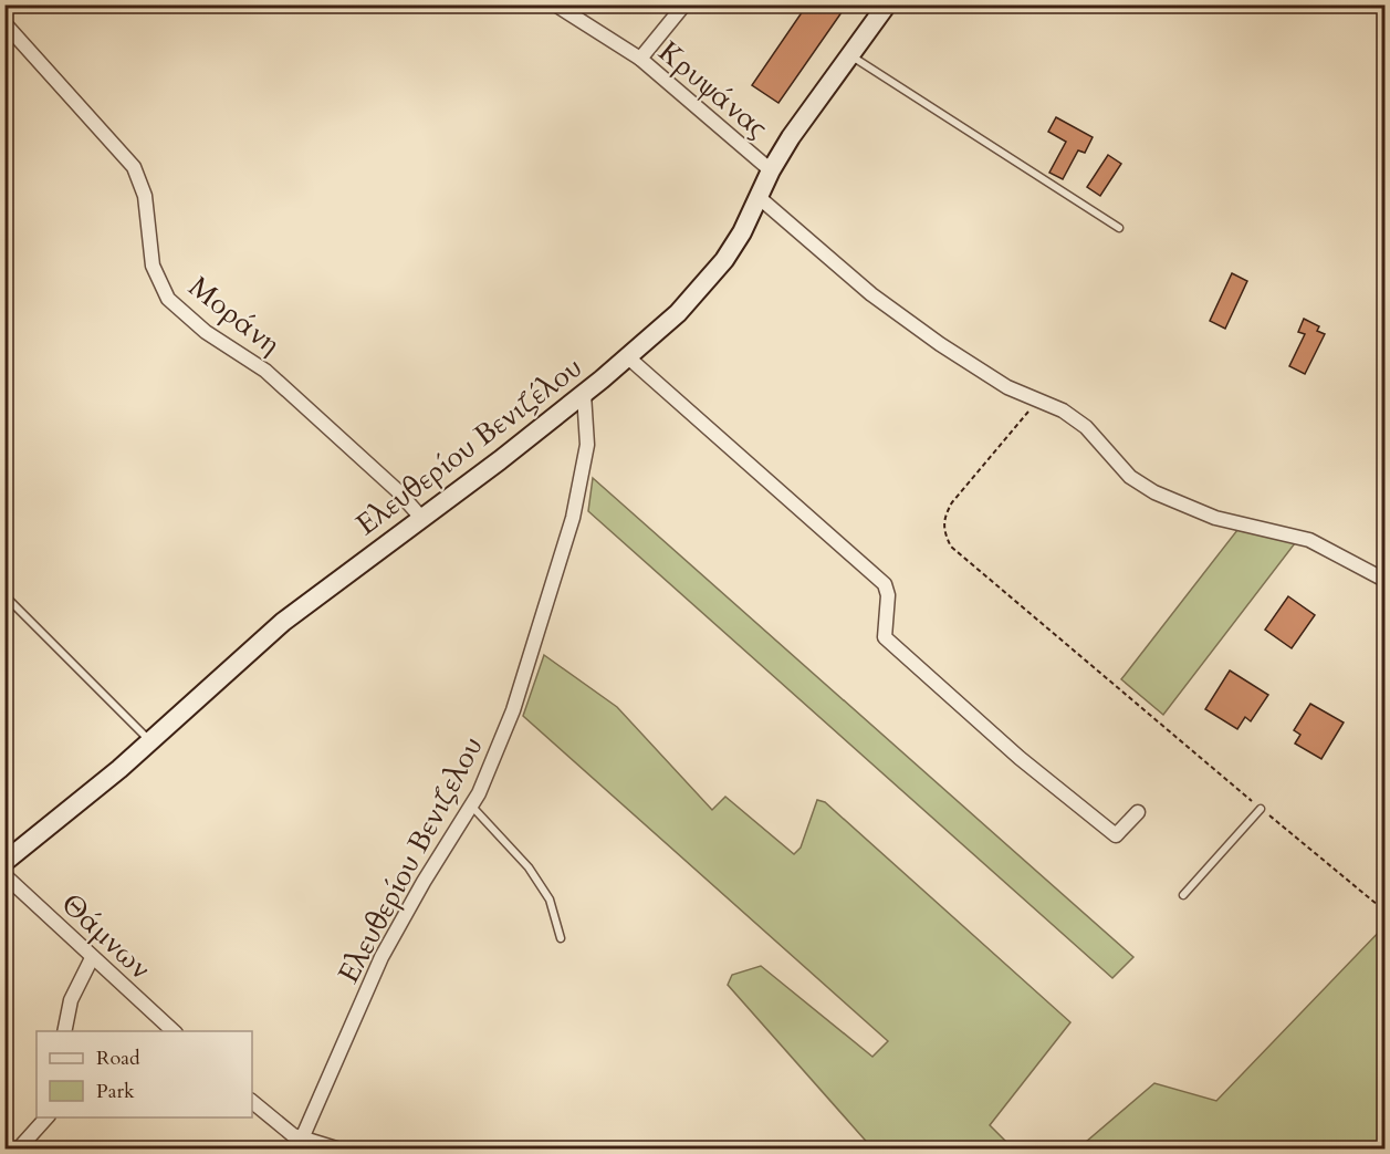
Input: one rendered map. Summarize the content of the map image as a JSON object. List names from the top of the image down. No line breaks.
{"streets":{"main road":["Ελευθερίου Βενιζέλου"],"street":["Κρυψάνας","Μοράνη","Ελευθερίου Βενιζελου","Θάμνων"]},"crossings":[["Κρυψάνας","Ελευθερίου Βενιζέλου"],["Μοράνη","Ελευθερίου Βενιζέλου"],["Ελευθερίου Βενιζέλου","Ελευθερίου Βενιζελου"]],"legend":["Road","Park"]}
